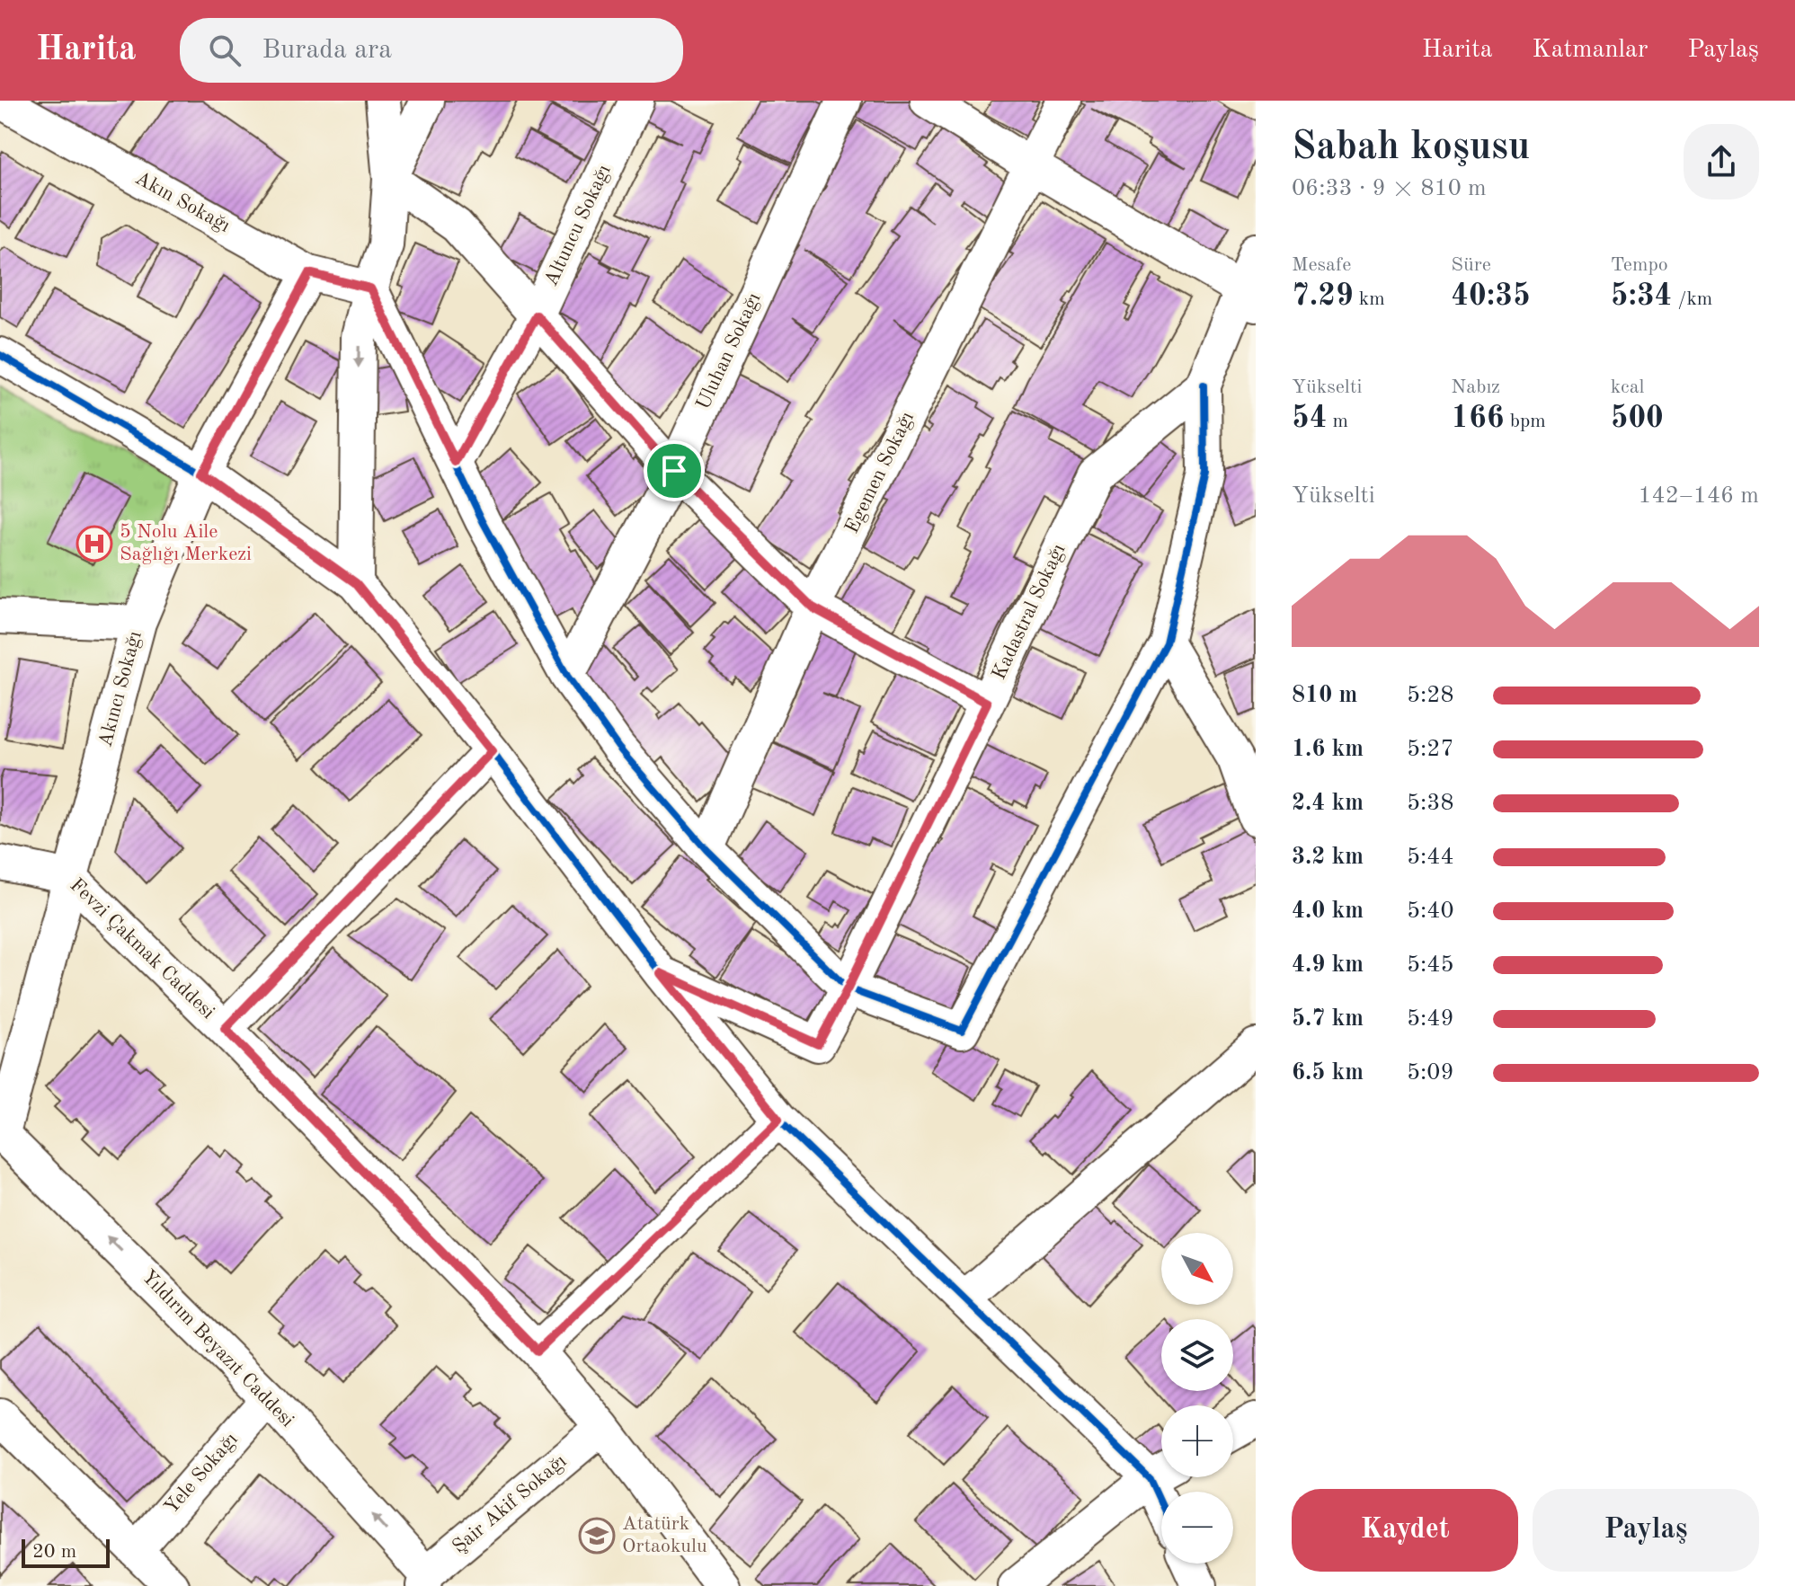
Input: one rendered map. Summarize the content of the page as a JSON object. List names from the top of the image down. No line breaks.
{"streets":{"street":["Akın Sokağı","Altuncu Sokağı","Uluhan Sokağı","Egemen Sokağı","Kadastral Sokağı","Akıncı Sokağı","Fevzi Çakmak Caddesi","Yıldırım Beyazıt Caddesi","Yele Sokağı","Şair Akif Sokağı"]},"crossings":[["Akın Sokağı","Akıncı Sokağı"],["Akıncı Sokağı","Fevzi Çakmak Caddesi"],["Akıncı Sokağı","Yıldırım Beyazıt Caddesi"],["Fevzi Çakmak Caddesi","Şair Akif Sokağı"],["Yıldırım Beyazıt Caddesi","Yele Sokağı"],["Yıldırım Beyazıt Caddesi","Şair Akif Sokağı"]],"places":{"hospital":["5 Nolu Aile Sağlığı Merkezi"],"school or university":["Atatürk Ortaokulu"]},"scale_bar":"20 m","north":"bottom right","page":{"header":"Harita","search":"Burada ara","nav":["Harita","Katmanlar","Paylaş"],"heading":["Sabah koşusu","06:33 · 9 × 810 m"],"stats":[["Mesafe","7.29 km"],["Süre","40:35"],["Tempo","5:34 /km"],["Yükselti","54 m"],["Nabız","166 bpm"],["kcal","500"]],"chart":["Yükselti","142–146 m"],"list":[{"name":"810 m","note":"5:28"},{"name":"1.6 km","note":"5:27"},{"name":"2.4 km","note":"5:38"},{"name":"3.2 km","note":"5:44"},{"name":"4.0 km","note":"5:40"},{"name":"4.9 km","note":"5:45"},{"name":"5.7 km","note":"5:49"},{"name":"6.5 km","note":"5:09"}],"map_buttons":["+","−"],"buttons":["Kaydet","Paylaş"],"scale":"20 m"}}
